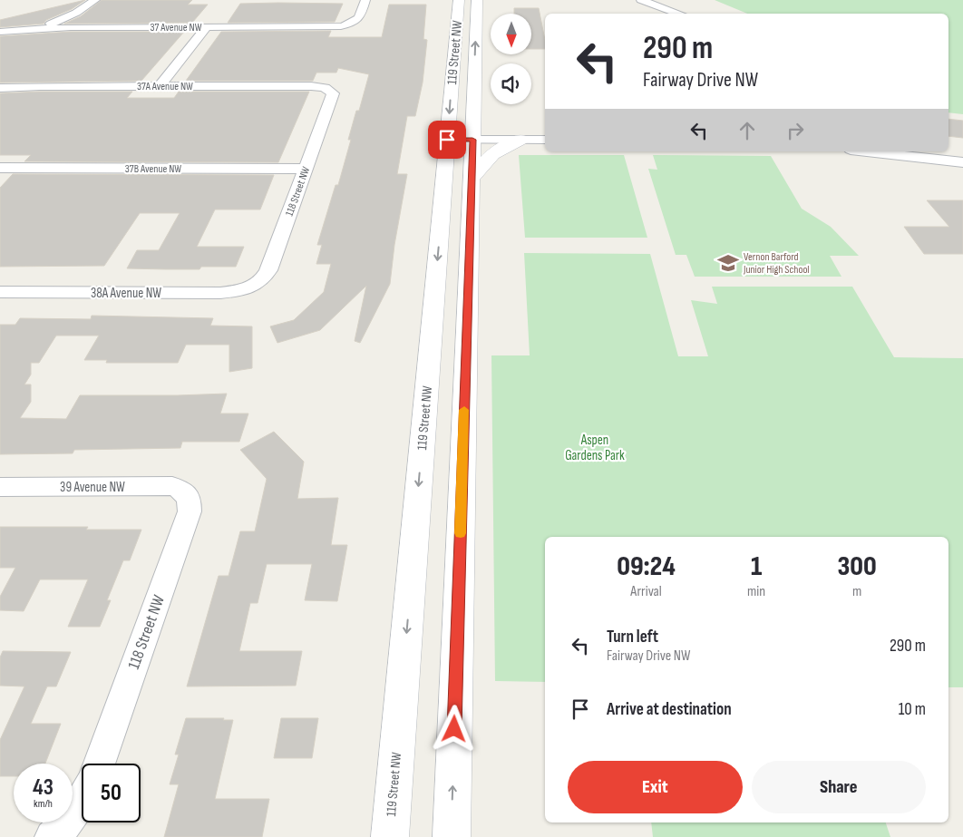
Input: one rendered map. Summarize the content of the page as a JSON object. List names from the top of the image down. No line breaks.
{"streets":{"main road":["119 Street NW"],"street":["37 Avenue NW","37A Avenue NW","37B Avenue NW","118 Street NW","38A Avenue NW","39 Avenue NW"]},"crossings":[["37A Avenue NW","118 Street NW"],["37B Avenue NW","118 Street NW"],["118 Street NW","38A Avenue NW"],["118 Street NW","39 Avenue NW"]],"parks":["Aspen Gardens Park"],"places":{"school or university":["Vernon Barford Junior High School"]},"north":"bottom","page":{"turn":["290 m","Fairway Drive NW"],"eta":["09:24","Arrival","1","min","300","m"],"list":[{"name":"Turn left","note":"Fairway Drive NW","value":"290 m"},{"name":"Arrive at destination","value":"10 m"}],"buttons":["Exit","Share"],"speed":"43 km/h","limit":"50"}}
